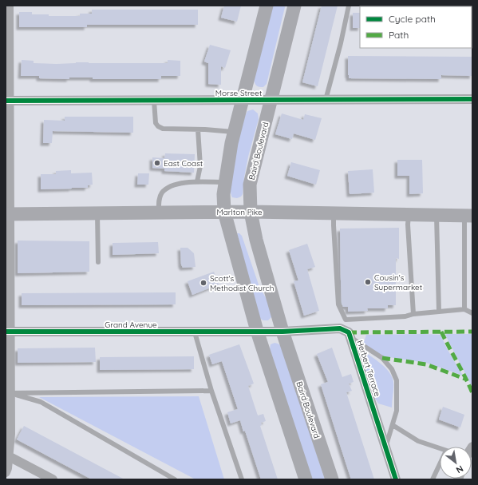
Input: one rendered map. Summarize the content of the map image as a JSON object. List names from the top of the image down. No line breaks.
{"streets":{"main road":["Baird Boulevard","Marlton Pike"],"street":["Morse Street","Grand Avenue","Herbert Terrace"]},"crossings":[["Morse Street","Baird Boulevard"],["Baird Boulevard","Marlton Pike"],["Baird Boulevard","Herbert Terrace"],["Grand Avenue","Herbert Terrace"]],"places":["East Coast","Cousin's Supermarket","Scott's Methodist Church"],"legend":["Cycle path","Path"],"north":"bottom right"}
